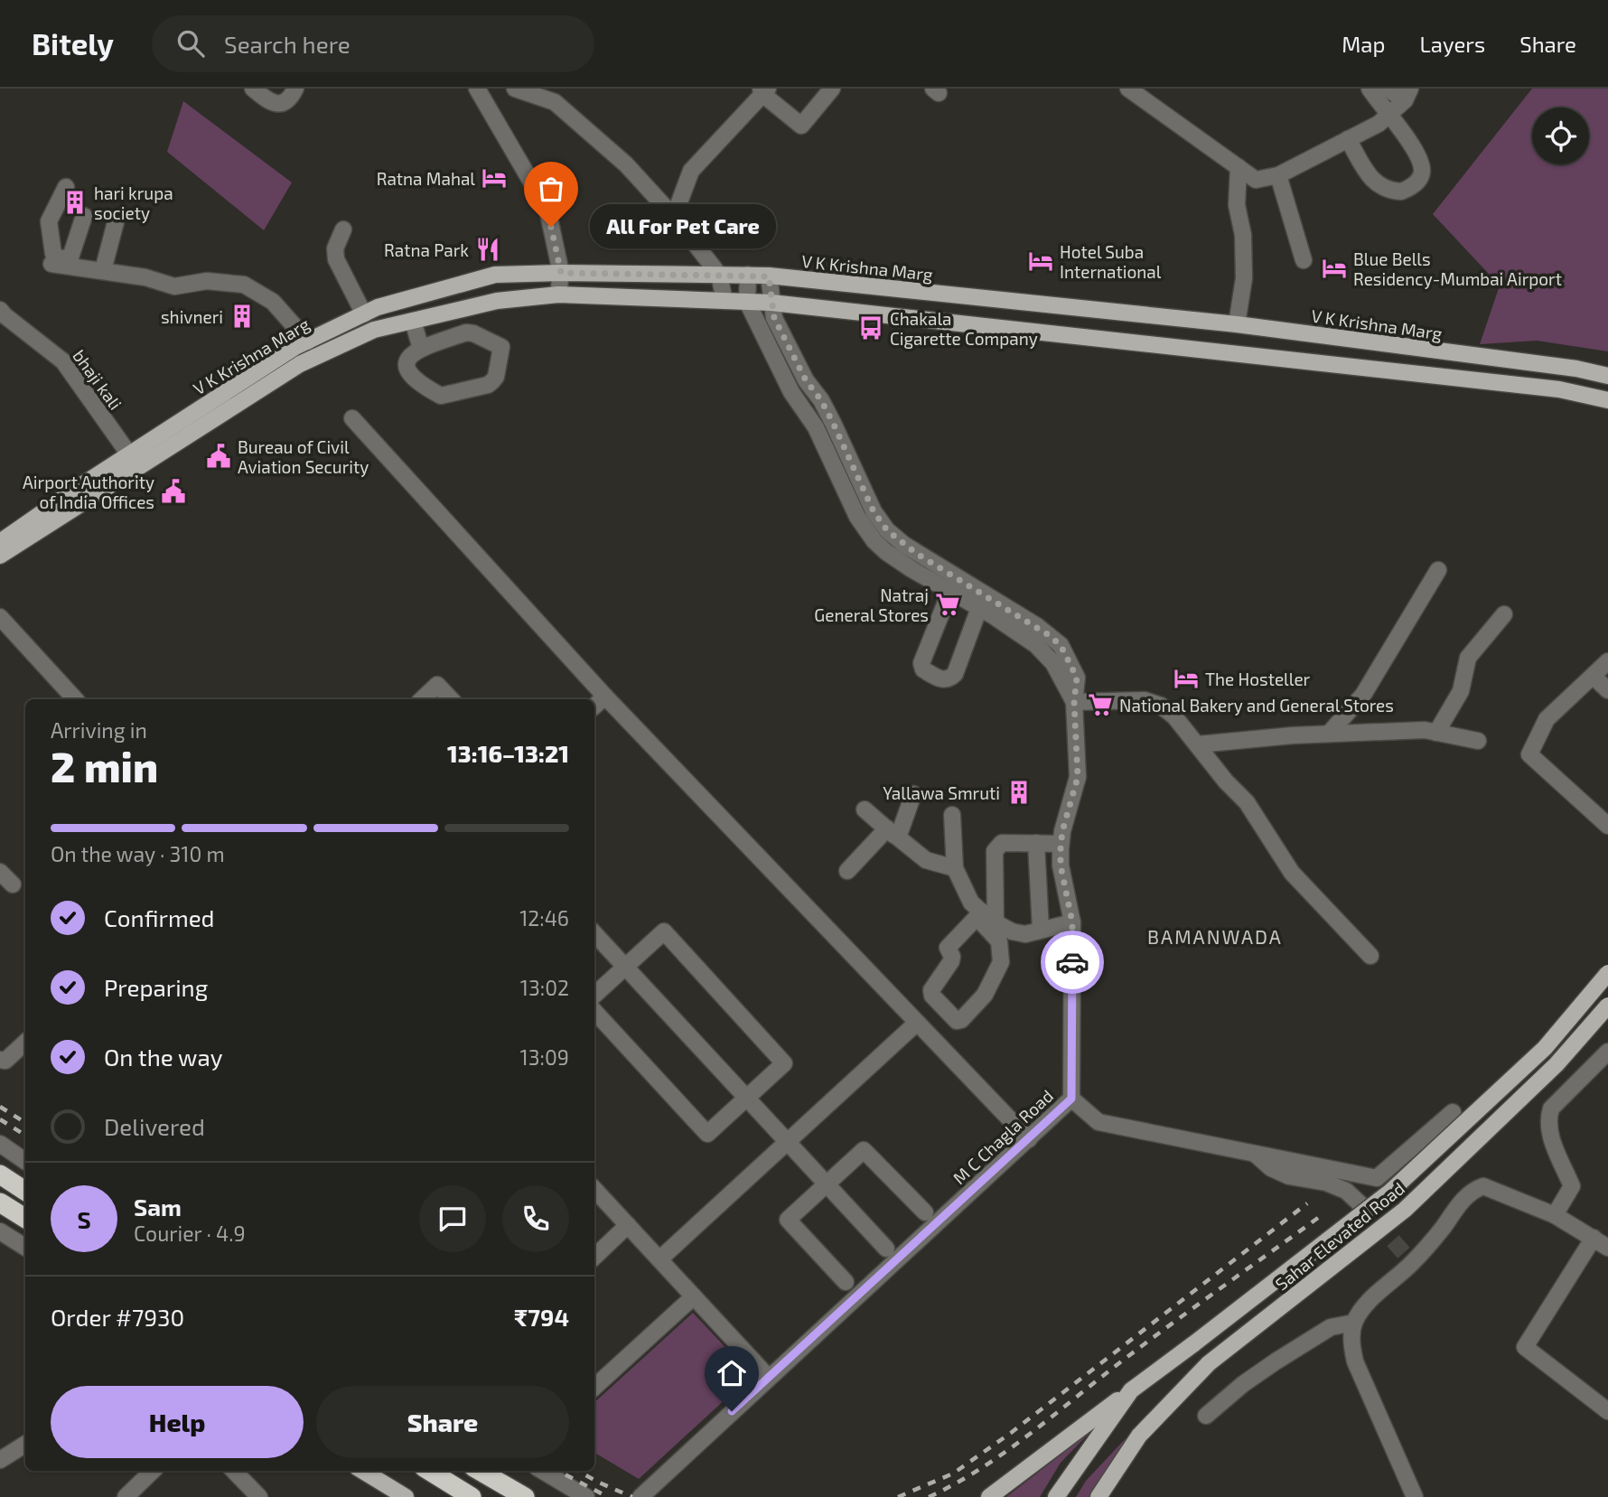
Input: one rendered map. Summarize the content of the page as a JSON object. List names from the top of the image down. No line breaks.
{"streets":{"main road":["V K Krishna Marg","Sahar Elevated Road"],"street":["bhaji kali","M C Chagla Road"]},"crossings":[["V K Krishna Marg","bhaji kali"],["V K Krishna Marg","M C Chagla Road"]],"districts":["BAMANWADA"],"places":{"hotel":["Ratna Mahal","Hotel Suba International","Blue Bells Residency-Mumbai Airport","The Hosteller"],"building":["hari krupa society","shivneri","Yallawa Smruti"],"other":["All For Pet Care"],"restaurant":["Ratna Park"],"bus stop":["Chakala Cigarette Company"],"public building":["Bureau of Civil Aviation Security","Airport Authority of India Offices"],"supermarket":["Natraj General Stores","National Bakery and General Stores"]},"page":{"header":"Bitely","search":"Search here","nav":["Map","Layers","Share"],"bubble":"All For Pet Care","heading":["2 min","Arriving in","13:16–13:21"],"panel":["Sam","Courier · 4.9","Order #7930","₹794"],"bar":"On the way · 310 m","list":[["Confirmed","12:46"],["Preparing","13:02"],["On the way","13:09"],"Delivered"],"round":"S","buttons":["Help","Share"]}}
